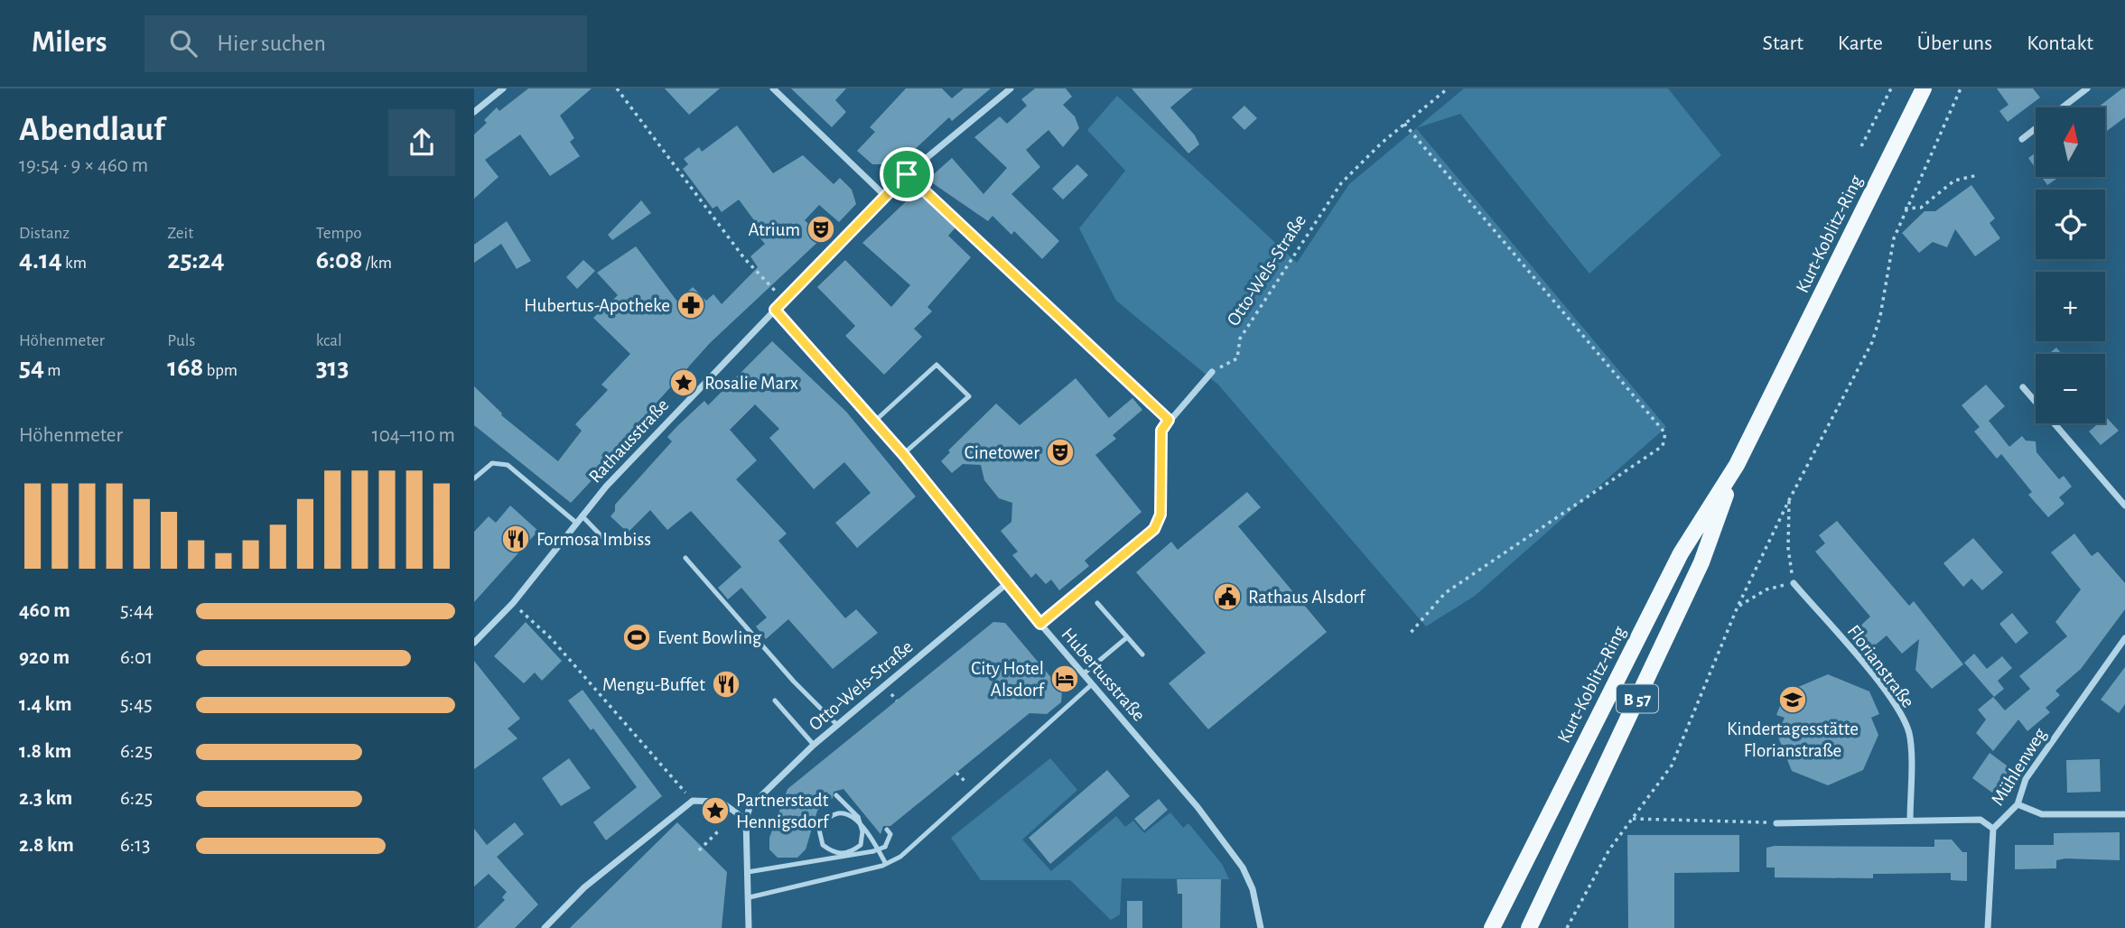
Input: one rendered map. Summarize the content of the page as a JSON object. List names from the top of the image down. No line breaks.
{"streets":{"main road":["Kurt-Koblitz-Ring","B 57"],"street":["Otto-Wels-Straße","Rathausstraße","Florianstraße","Hubertusstraße","Mühlenweg"]},"crossings":[["Otto-Wels-Straße","Hubertusstraße"],["Rathausstraße","Hubertusstraße"]],"places":{"theatre":["Atrium","Cinetower"],"pharmacy":["Hubertus-Apotheke"],"place":["Rosalie Marx","Partnerstadt Hennigsdorf"],"restaurant":["Formosa Imbiss","Mengu-Buffet"],"public building":["Rathaus Alsdorf"],"sports":["Event Bowling"],"hotel":["City Hotel Alsdorf"],"school or university":["Kindertagesstätte Florianstraße"]},"north":"top","page":{"header":"Milers","search":"Hier suchen","nav":["Start","Karte","Über uns","Kontakt"],"heading":["Abendlauf","19:54 · 9 × 460 m"],"map_buttons":["+","−"],"stats":[["Distanz","4.14 km"],["Zeit","25:24"],["Tempo","6:08 /km"],["Höhenmeter","54 m"],["Puls","168 bpm"],["kcal","313"]],"chart":["Höhenmeter","104–110 m"],"list":[{"name":"460 m","note":"5:44"},{"name":"920 m","note":"6:01"},{"name":"1.4 km","note":"5:45"},{"name":"1.8 km","note":"6:25"},{"name":"2.3 km","note":"6:25"},{"name":"2.8 km","note":"6:13"}]}}
